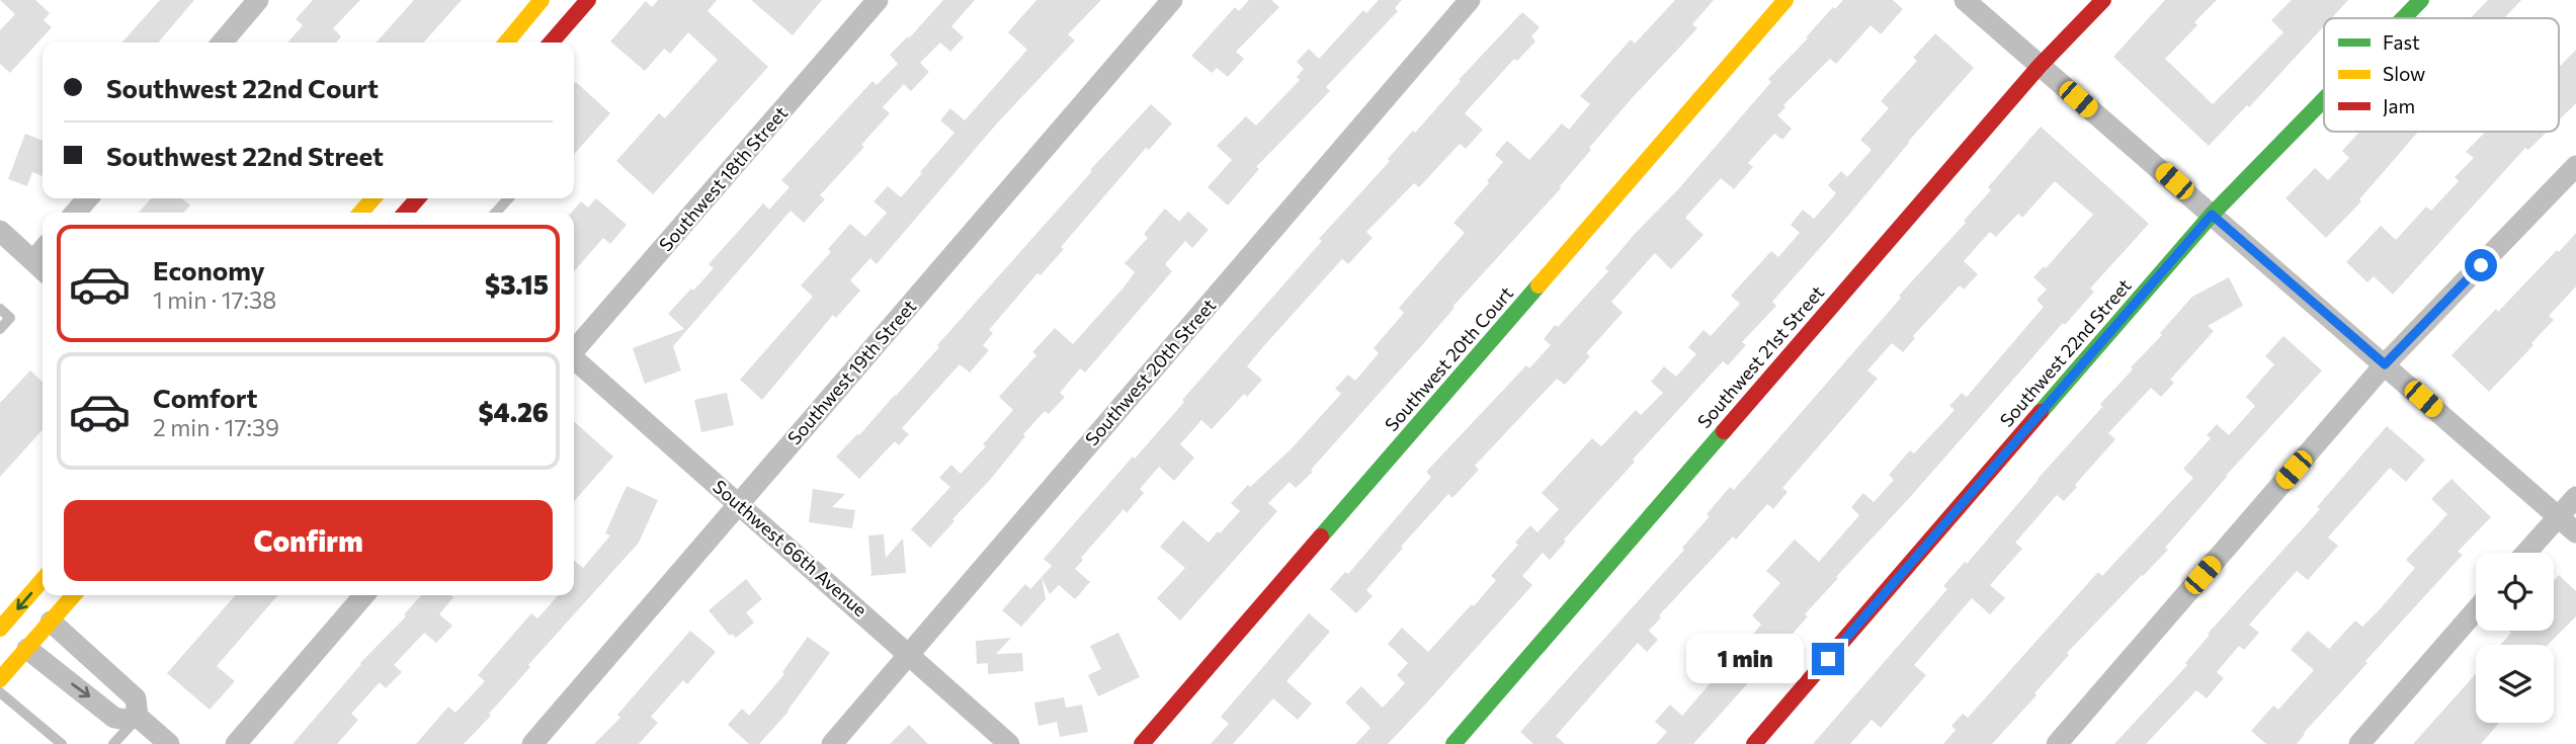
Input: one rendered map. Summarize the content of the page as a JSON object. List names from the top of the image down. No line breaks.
{"streets":{"street":["Southwest 18th Street","Southwest 22nd Street","Southwest 21st Street","Southwest 20th Court","Southwest 19th Street","Southwest 20th Street","Southwest 66th Avenue"]},"crossings":[["Southwest 19th Street","Southwest 66th Avenue"],["Southwest 20th Street","Southwest 66th Avenue"]],"legend":["Fast","Slow","Jam"],"page":{"banner":["Southwest 22nd Court","Southwest 22nd Street"],"list":[{"name":"Economy","note":"1 min · 17:38","value":"$3.15"},{"name":"Comfort","note":"2 min · 17:39","value":"$4.26"}],"buttons":"Confirm","bubble":"1 min"}}
